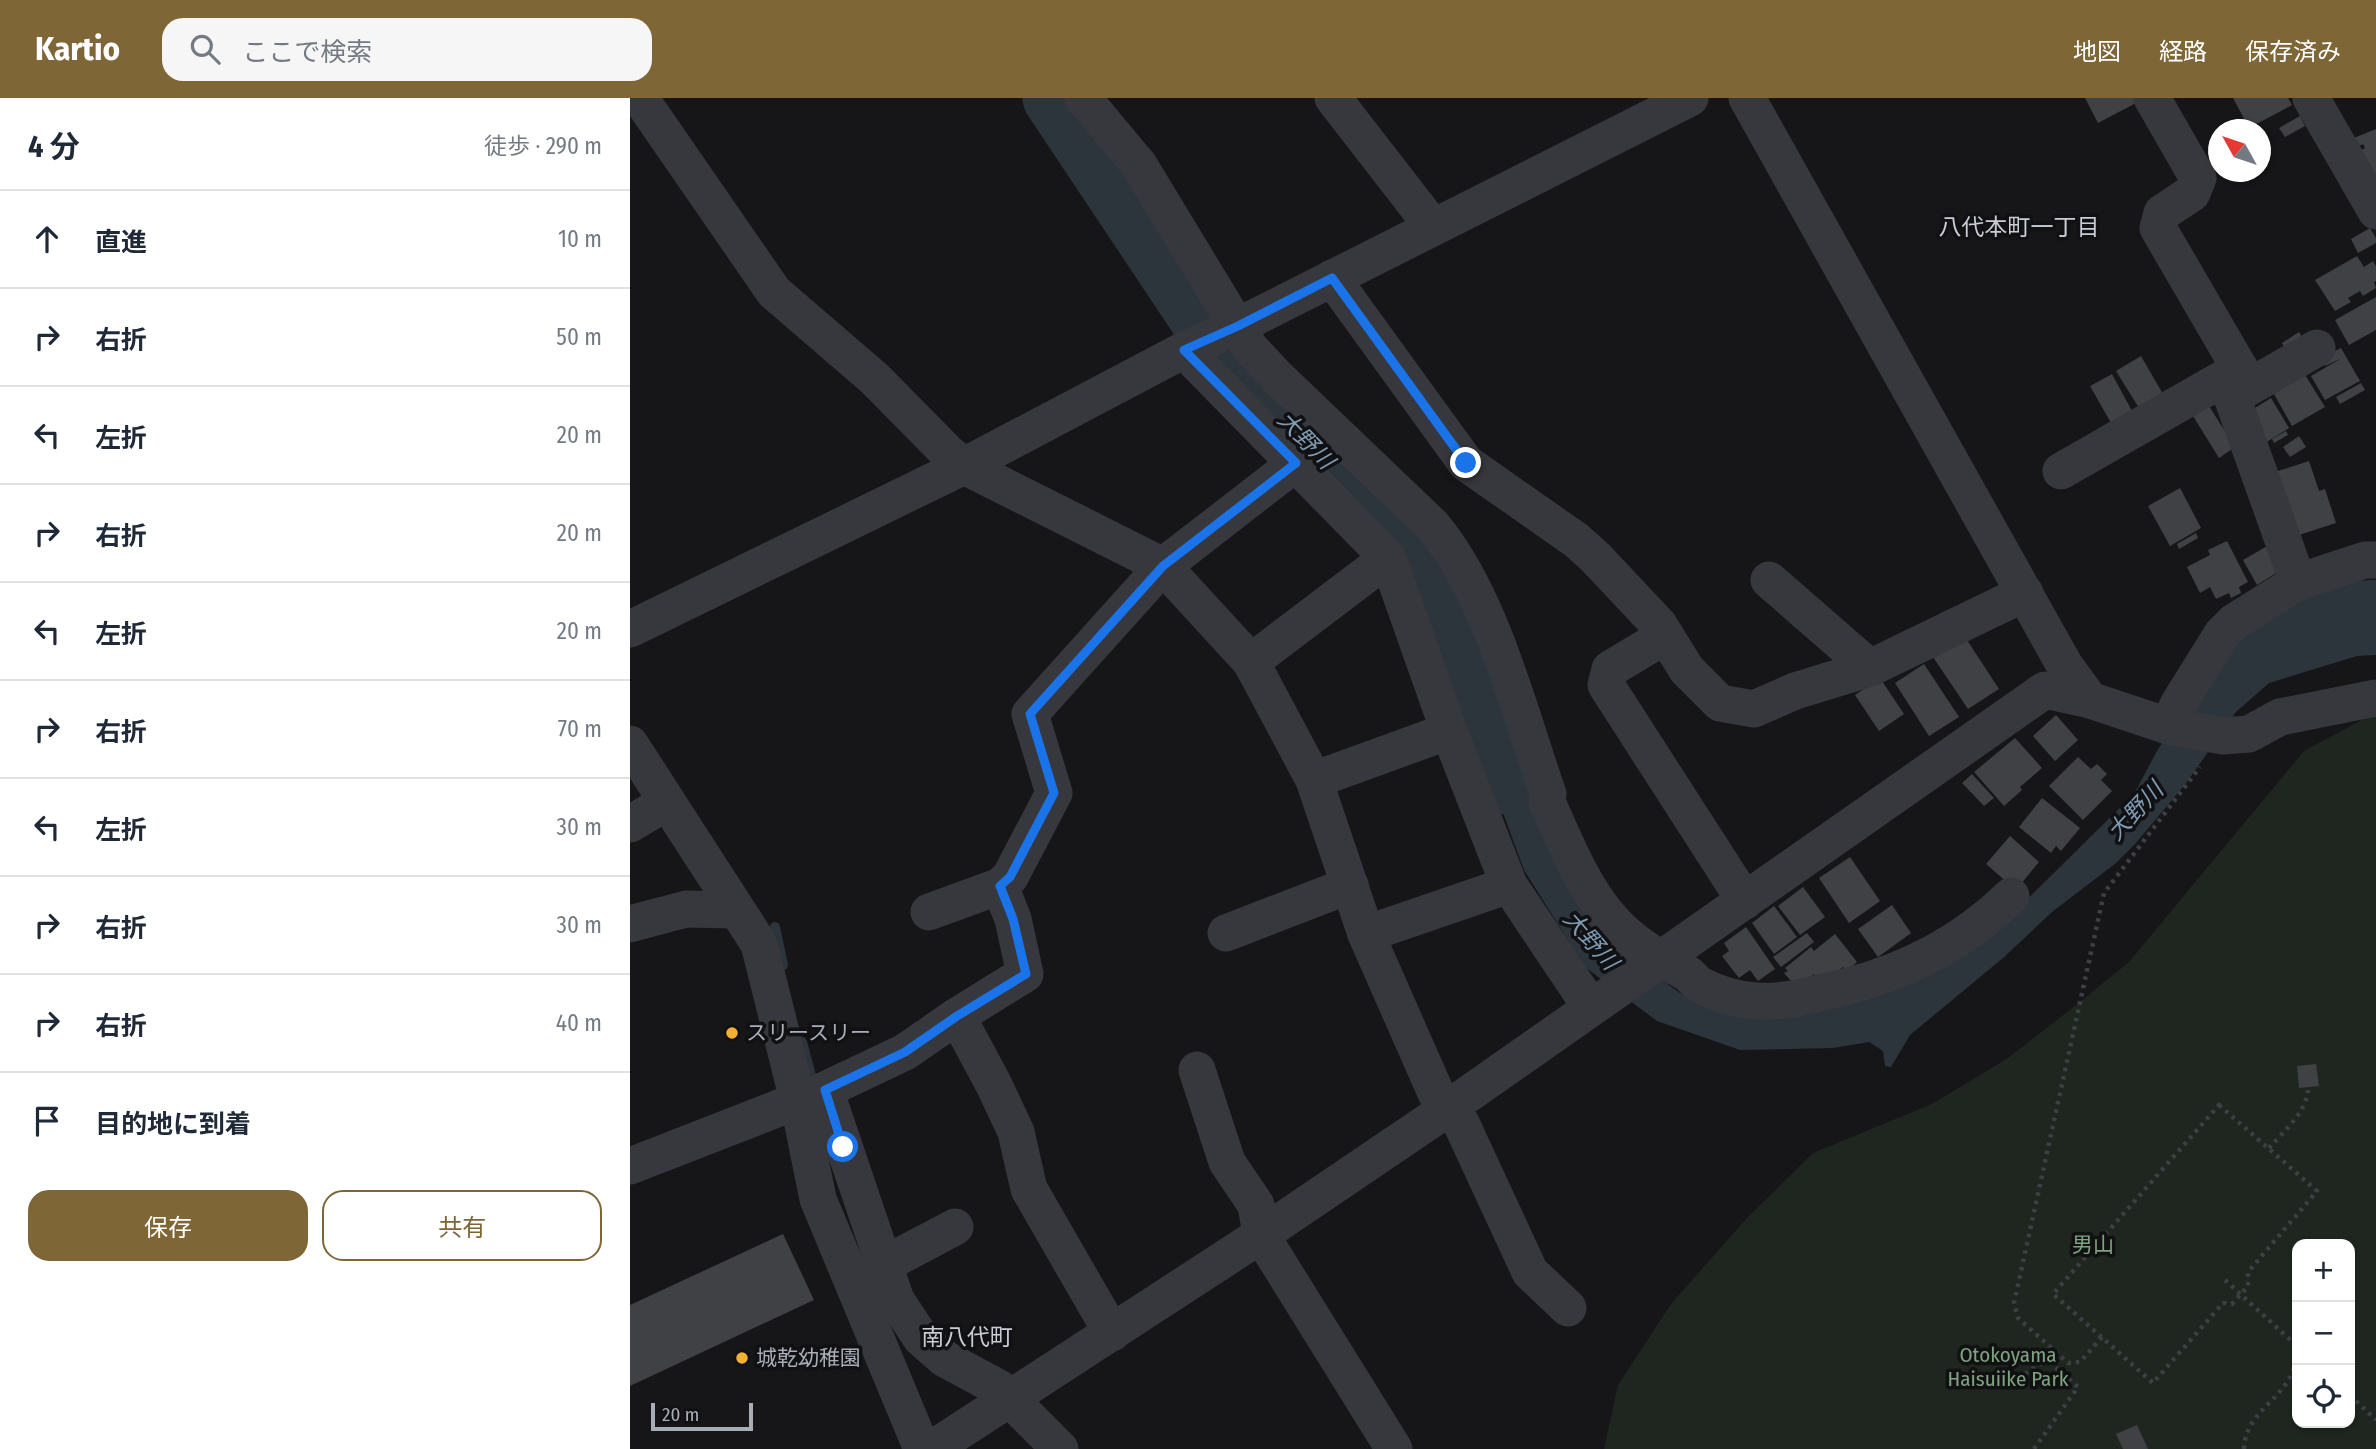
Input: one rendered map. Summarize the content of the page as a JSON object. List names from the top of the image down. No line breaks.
{"districts":["八代本町一丁目","南八代町"],"water":["大野川"],"parks":["男山","Otokoyama Haisuiike Park"],"places":["スリースリー","城乾幼稚園"],"scale_bar":"20 m","north":"top left","page":{"header":"Kartio","search":"ここで検索","nav":["地図","経路","保存済み"],"heading":["4 分","徒歩 · 290 m"],"list":[["直進","10 m"],["右折","50 m"],["左折","20 m"],["右折","20 m"],["左折","20 m"],["右折","70 m"],["左折","30 m"],["右折","30 m"],["右折","40 m"],"目的地に到着"],"buttons":["保存","共有"],"map_buttons":["+","−"],"scale":"20 m"}}
